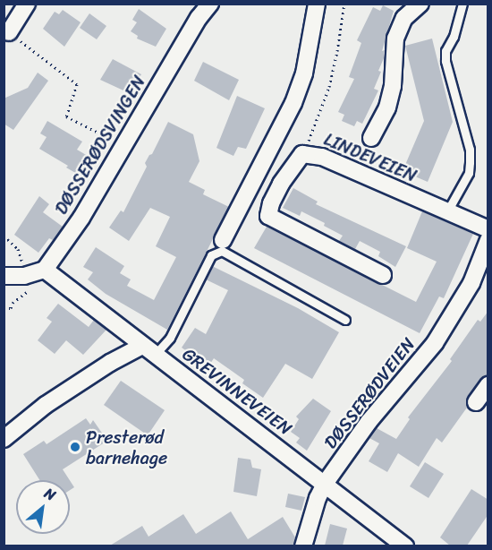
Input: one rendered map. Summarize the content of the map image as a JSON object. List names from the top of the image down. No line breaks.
{"streets":{"street":["DØSSERØDSVINGEN","LINDEVEIEN","GREVINNEVEIEN","DØSSERØDVEIEN"]},"crossings":[["DØSSERØDSVINGEN","GREVINNEVEIEN"],["GREVINNEVEIEN","DØSSERØDVEIEN"]],"places":["Presterød barnehage"],"north":"top right"}
